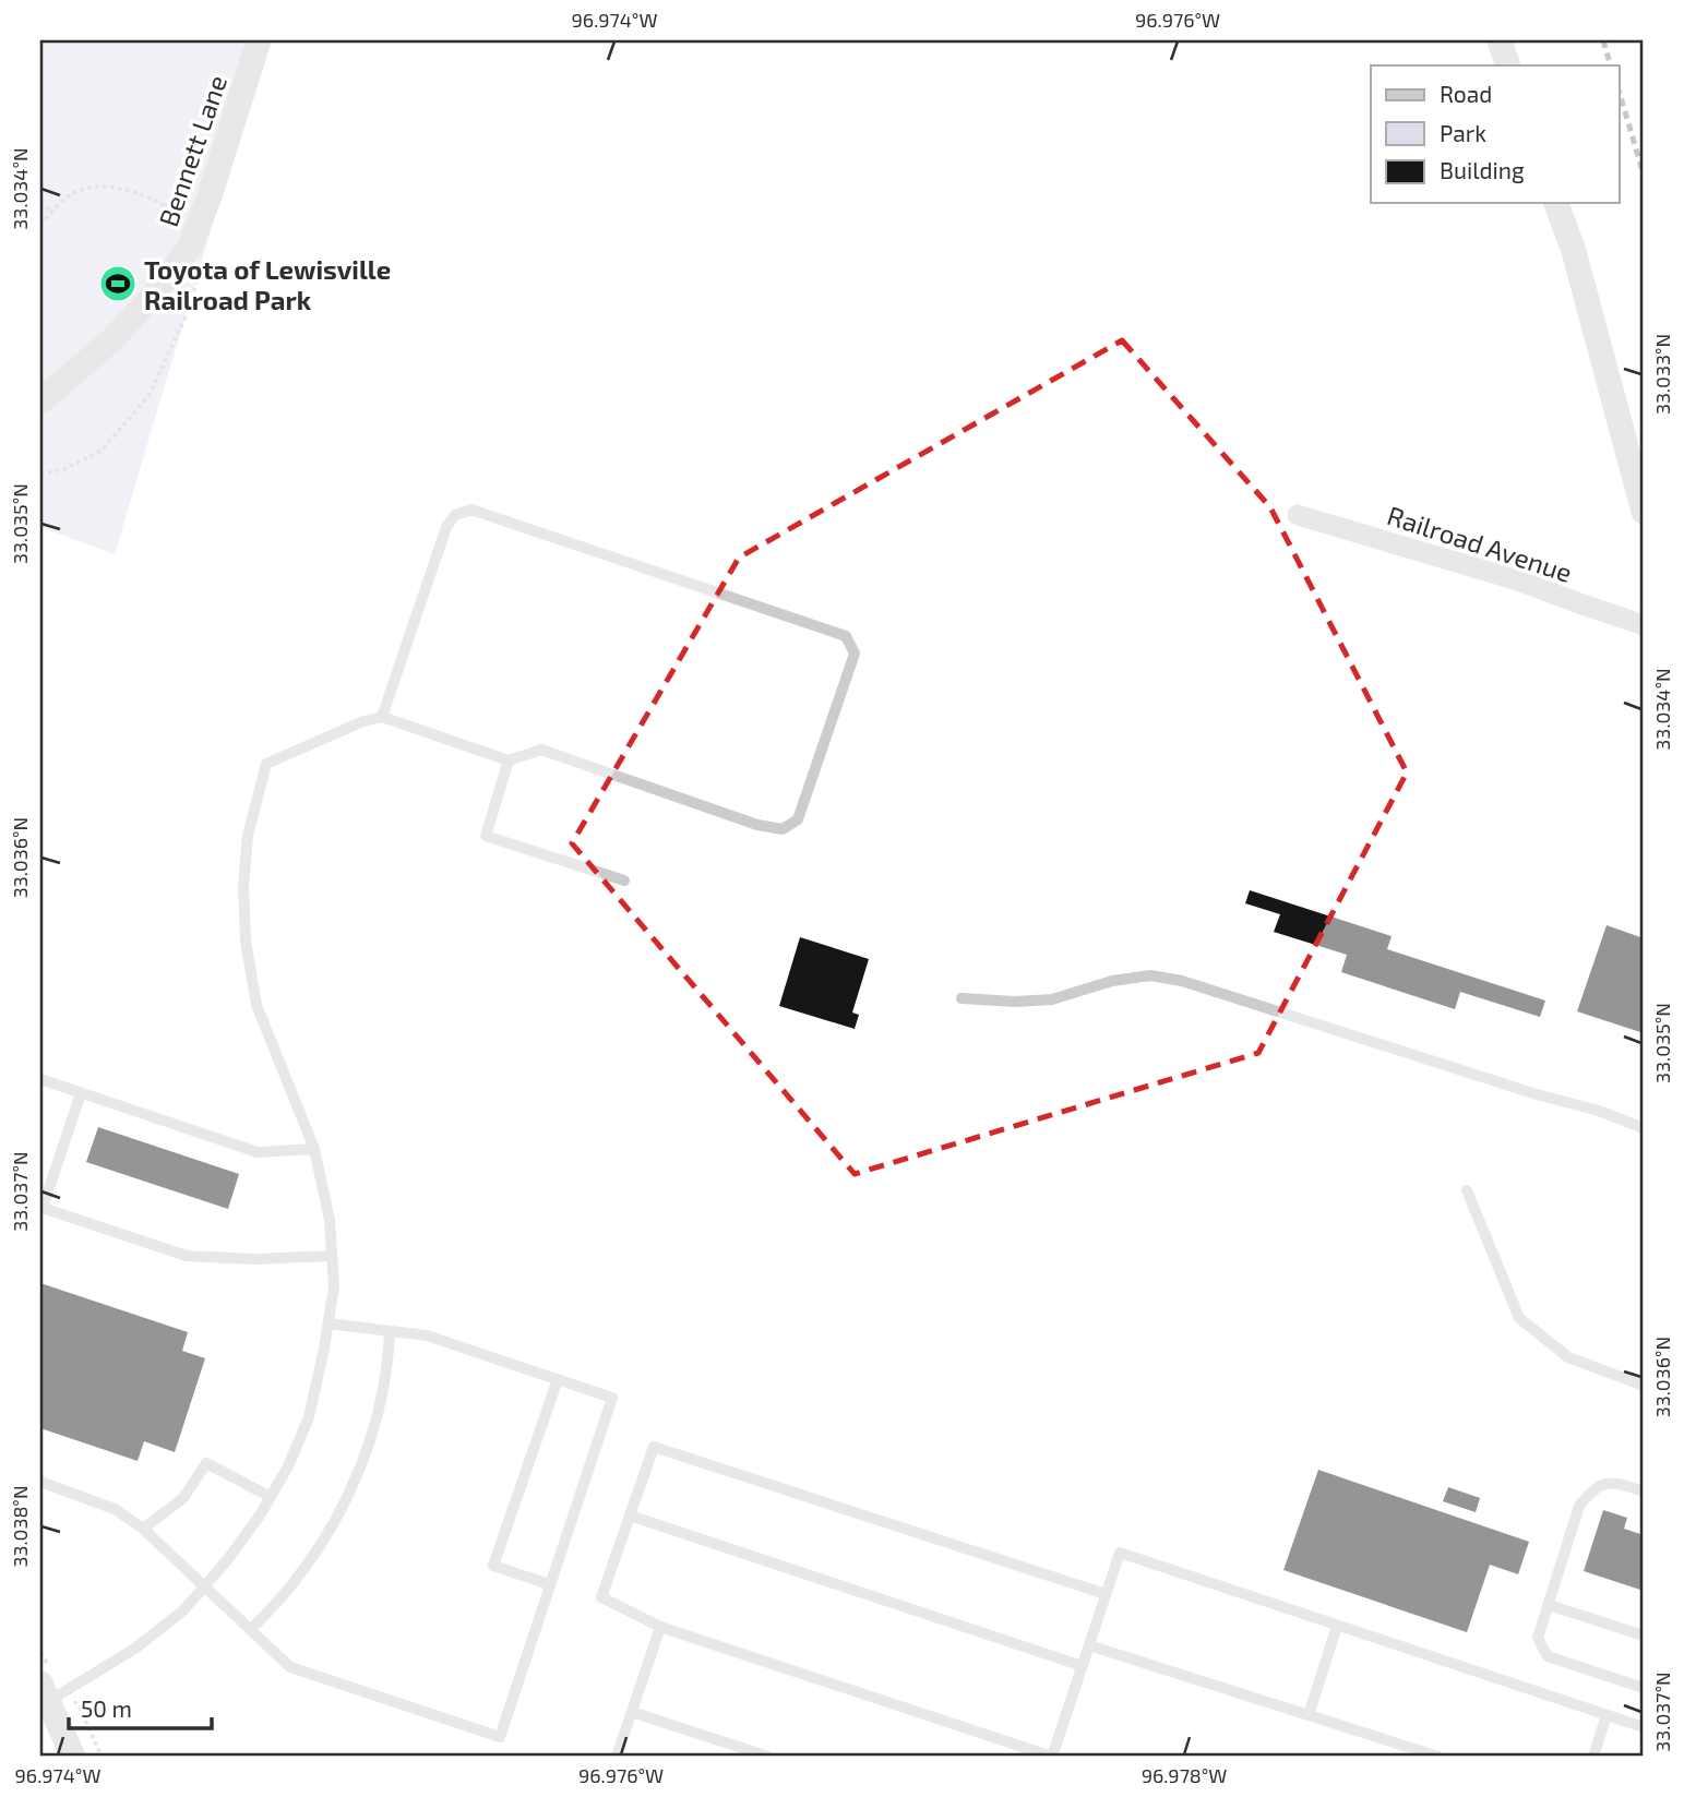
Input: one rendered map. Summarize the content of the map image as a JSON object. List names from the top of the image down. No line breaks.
{"streets":{"street":["Bennett Lane","Railroad Avenue"]},"places":{"sports":["Toyota of Lewisville Railroad Park"]},"legend":["Road","Park","Building"],"scale_bar":"50 m","coordinates":["96.974°W","96.976°W","33.034°N","33.033°N","33.035°N","33.036°N","33.037°N","33.038°N","96.978°W"]}
